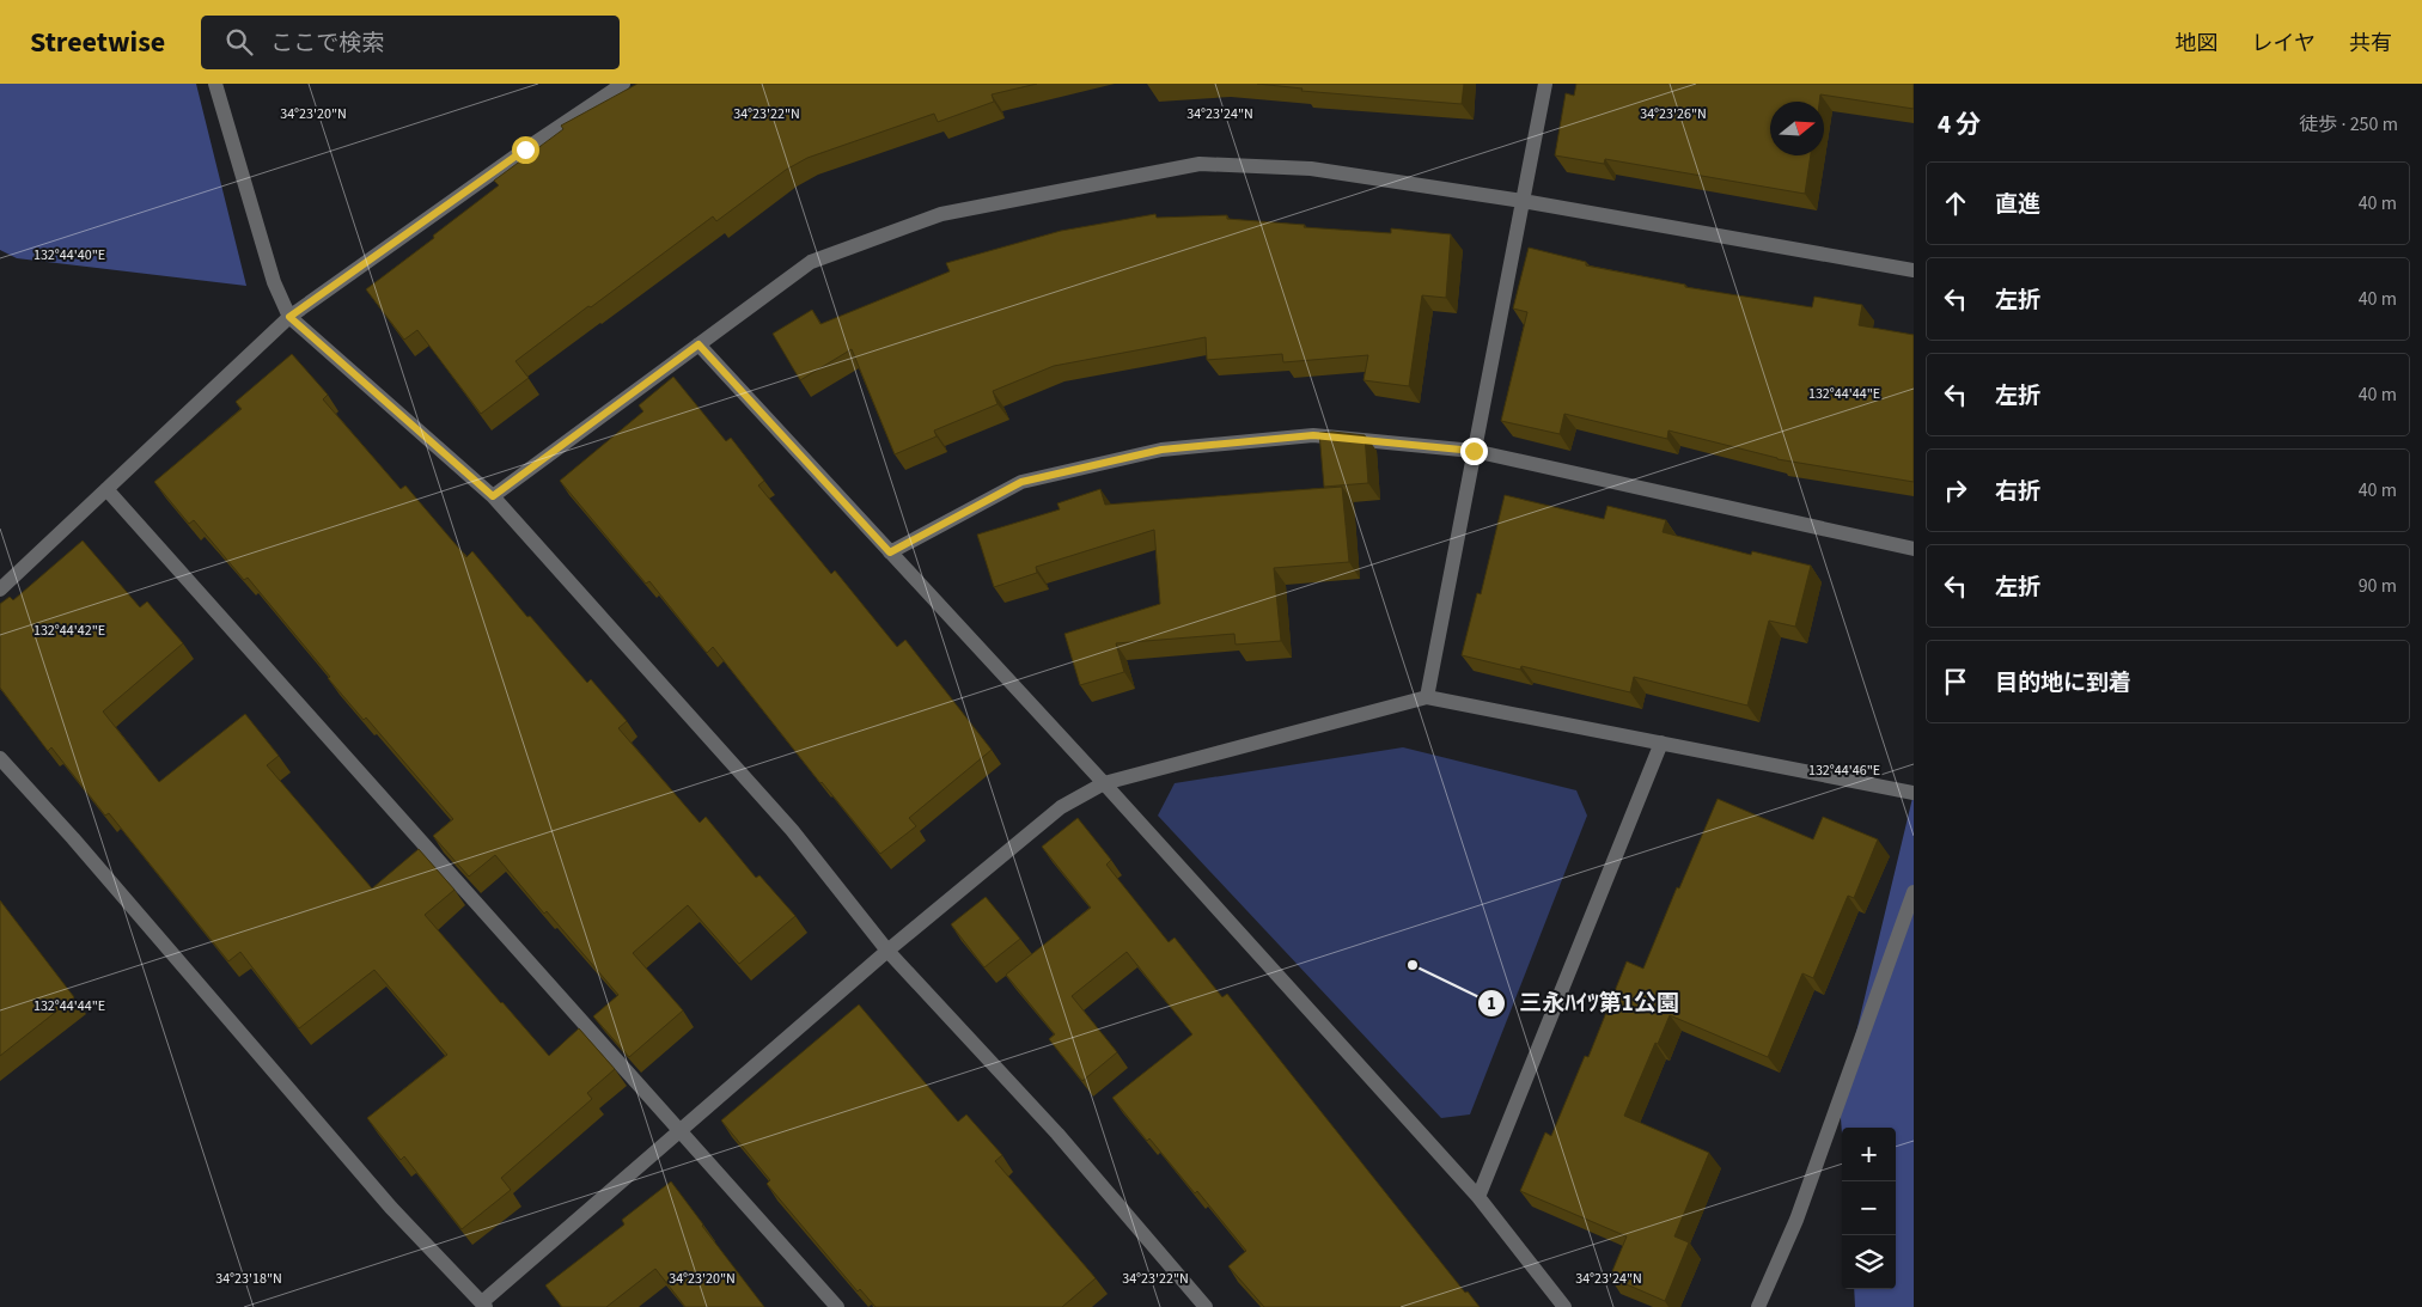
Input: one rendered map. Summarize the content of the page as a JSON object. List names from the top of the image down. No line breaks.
{"places":["三永ﾊｲﾂ第1公園"],"north":"right","page":{"header":"Streetwise","search":"ここで検索","nav":["地図","レイヤ","共有"],"heading":["4 分","徒歩 · 250 m"],"list":[["直進","40 m"],["左折","40 m"],["左折","40 m"],["右折","40 m"],["左折","90 m"],"目的地に到着"],"map_buttons":["+","−"]},"coordinates":["34°23'20\"N","34°23'22\"N","34°23'24\"N","34°23'26\"N","132°44'40\"E","132°44'44\"E","132°44'42\"E","132°44'46\"E","34°23'18\"N"]}
